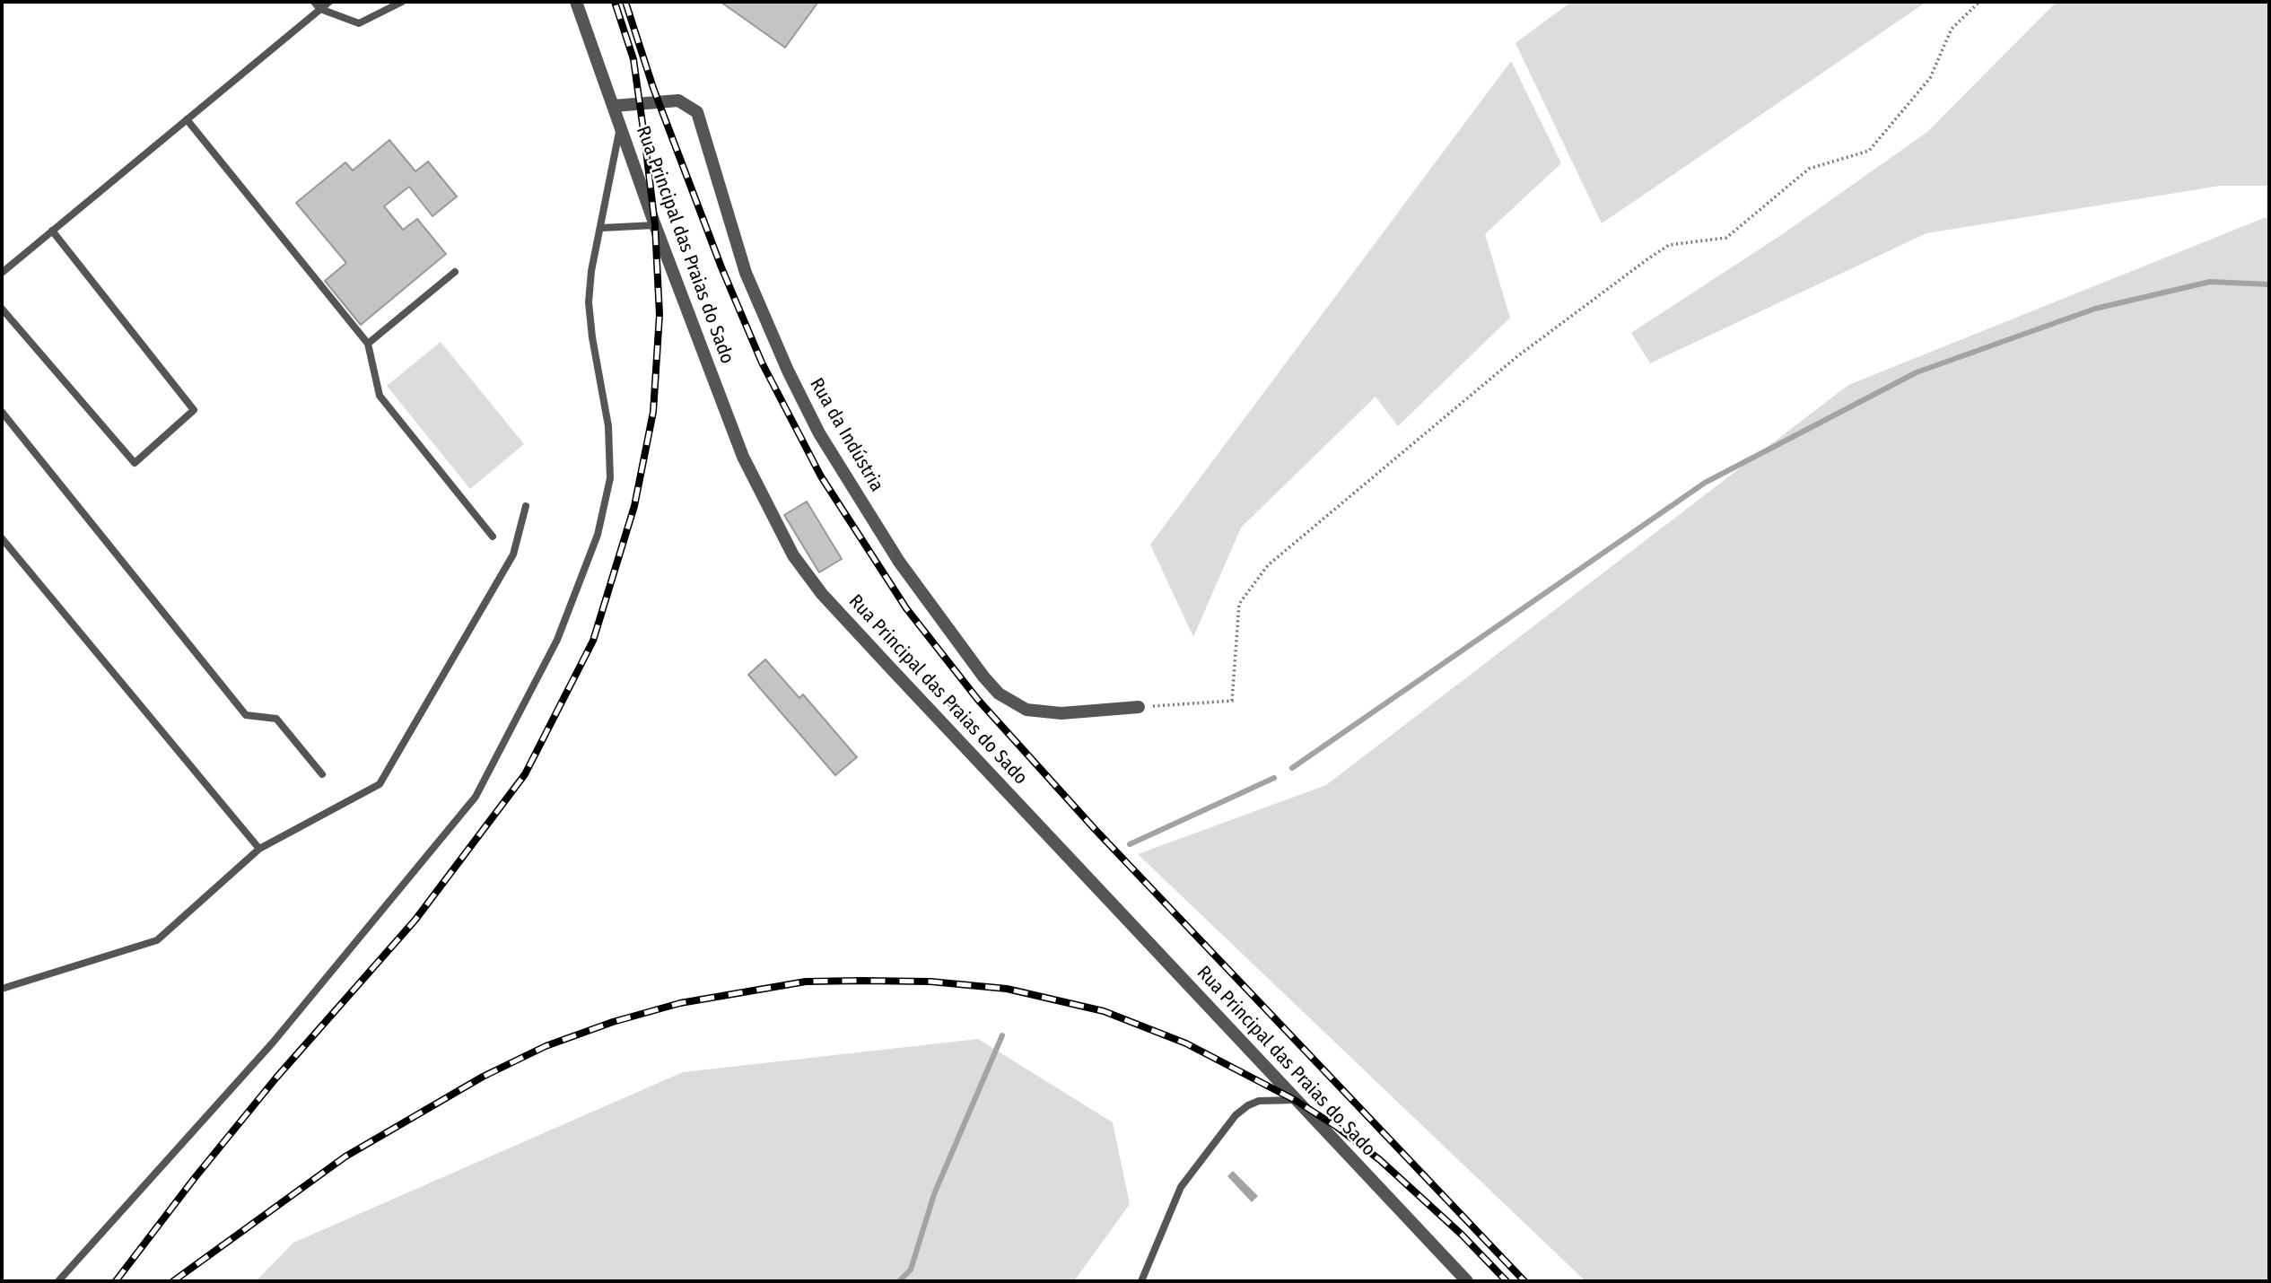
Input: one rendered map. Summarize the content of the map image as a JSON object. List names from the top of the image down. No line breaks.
{"streets":{"street":["Rua Principal das Praias do Sado","Rua da Indústria"]},"crossings":[["Rua Principal das Praias do Sado","Rua da Indústria"]]}
